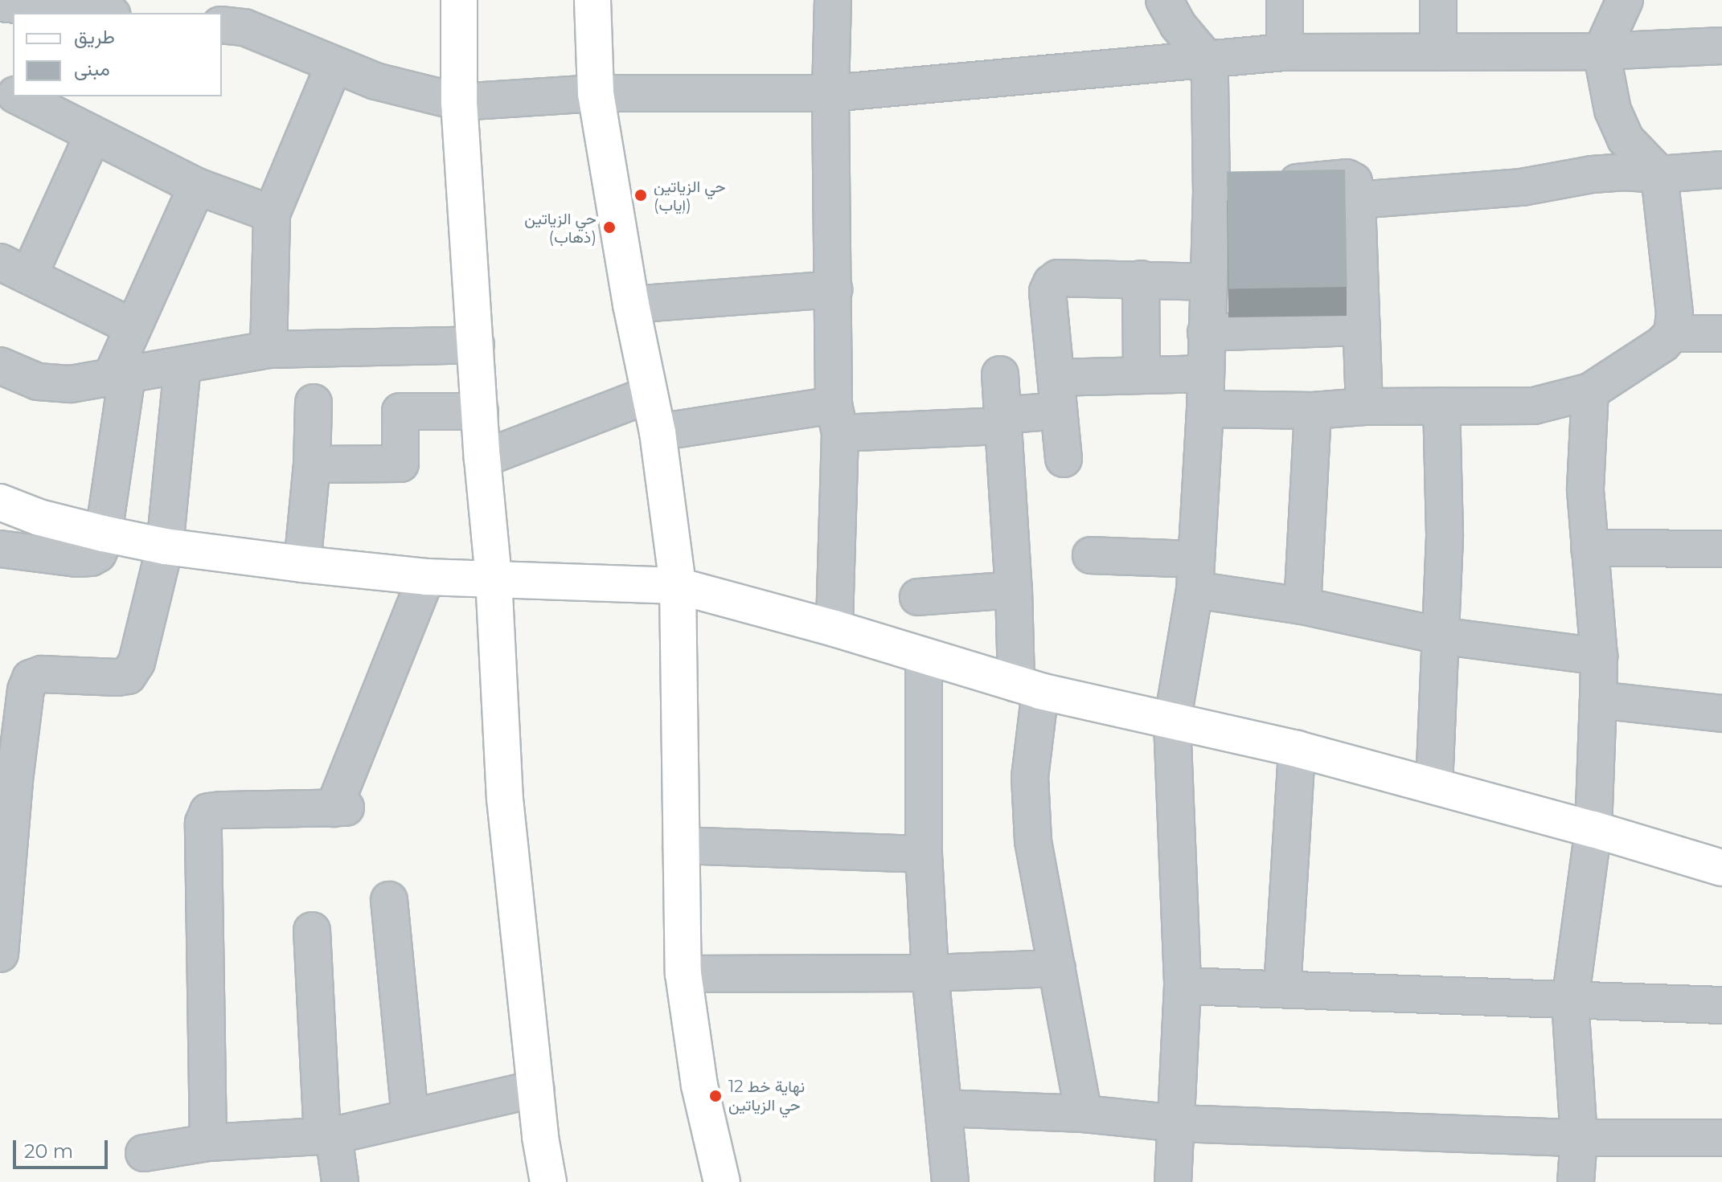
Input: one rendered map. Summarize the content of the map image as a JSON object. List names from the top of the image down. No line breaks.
{"places":["حي الزياتين (إياب)","حي الزياتين (ذهاب)","نهاية خط 12 حي الزياتين"],"legend":["طريق","مبنى"],"scale_bar":"20 m"}
